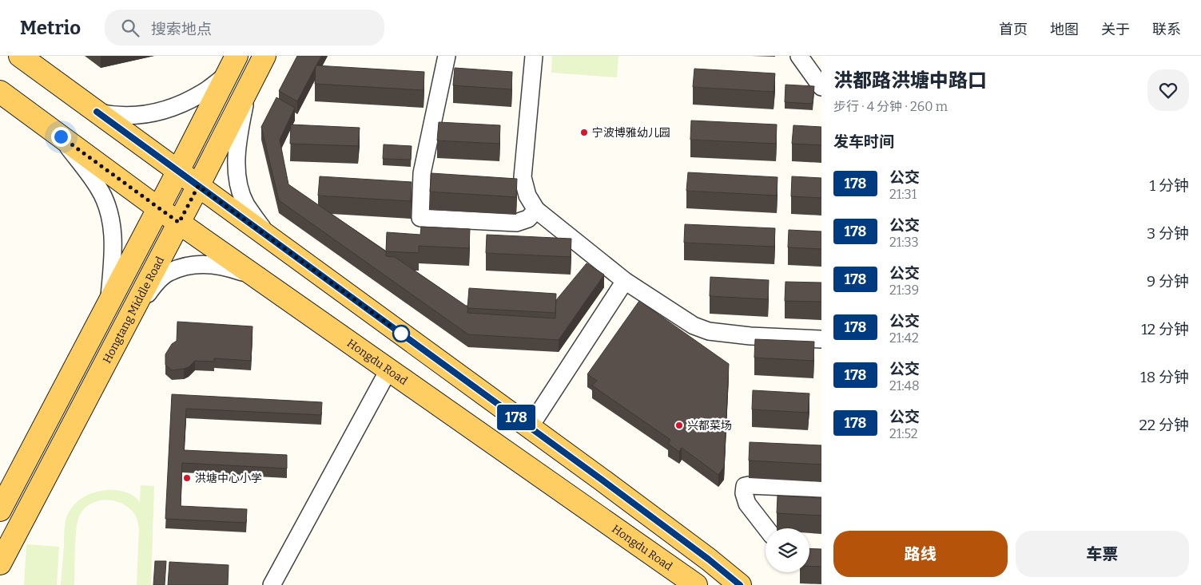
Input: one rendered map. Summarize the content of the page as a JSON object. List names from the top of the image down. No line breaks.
{"streets":{"main road":["Hongtang Middle Road","Hongdu Road"]},"crossings":[["Hongtang Middle Road","Hongdu Road"]],"places":["宁波博雅幼儿园","兴都菜场","洪塘中心小学"],"lines":["bus line 178"],"page":{"header":"Metrio","search":"搜索地点","nav":["首页","地图","关于","联系"],"on_map":"178","heading":[["洪都路洪塘中路口","步行 · 4 分钟 · 260 m"],"发车时间"],"list":[{"mark":"178","name":"公交","note":"21:31","value":"1 分钟"},{"mark":"178","name":"公交","note":"21:33","value":"3 分钟"},{"mark":"178","name":"公交","note":"21:39","value":"9 分钟"},{"mark":"178","name":"公交","note":"21:42","value":"12 分钟"},{"mark":"178","name":"公交","note":"21:48","value":"18 分钟"},{"mark":"178","name":"公交","note":"21:52","value":"22 分钟"}],"buttons":["路线","车票"]}}
